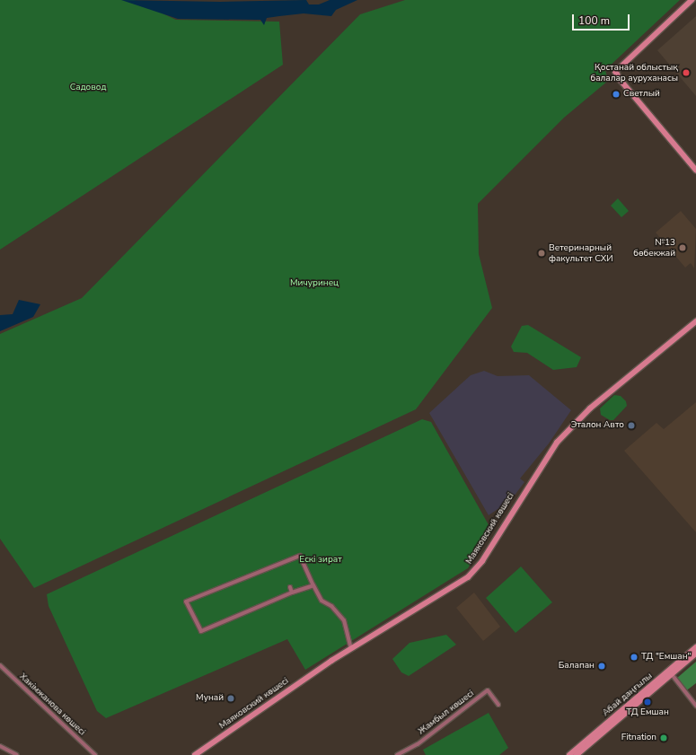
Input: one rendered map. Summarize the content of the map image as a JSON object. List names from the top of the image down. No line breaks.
{"streets":{"main road":["Маяковский көшесі","Абай даңғылы"],"street":["Хакімжанова көшесі","Жамбыл көшесі"]},"parks":["Садовод","Мичуринец","Ескі зират"],"places":["Қостанай облыстық балалар ауруханасы","Светлый","№13 бөбекжай","Ветеринарный факультет СХИ","Эталон Авто","ТД \"Емшан\"","Балапан","Мунай","ТД Емшан","Fitnation"],"scale_bar":"100 m"}
